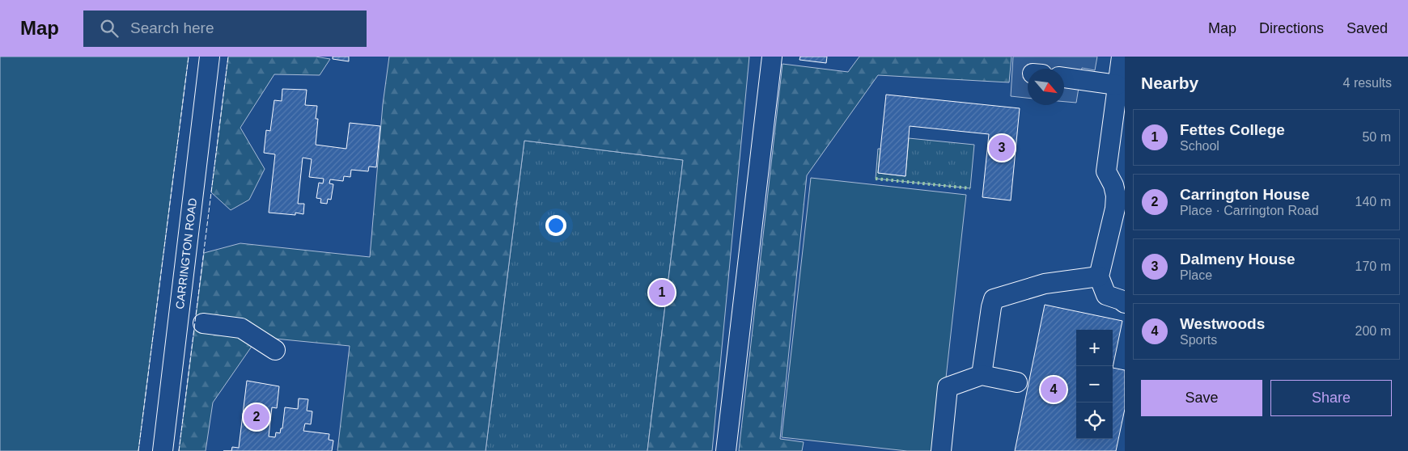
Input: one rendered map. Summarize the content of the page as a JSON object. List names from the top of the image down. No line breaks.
{"streets":{"street":["CARRINGTON ROAD"]},"north":"bottom right","page":{"header":"Map","search":"Search here","nav":["Map","Directions","Saved"],"heading":["Nearby","4 results"],"list":[{"mark":"1","name":"Fettes College","note":"School","value":"50 m"},{"mark":"2","name":"Carrington House","note":"Place · Carrington Road","value":"140 m"},{"mark":"3","name":"Dalmeny House","note":"Place","value":"170 m"},{"mark":"4","name":"Westwoods","note":"Sports","value":"200 m"}],"pins":["3","1","4","2"],"map_buttons":["+","−"],"buttons":["Save","Share"]}}
